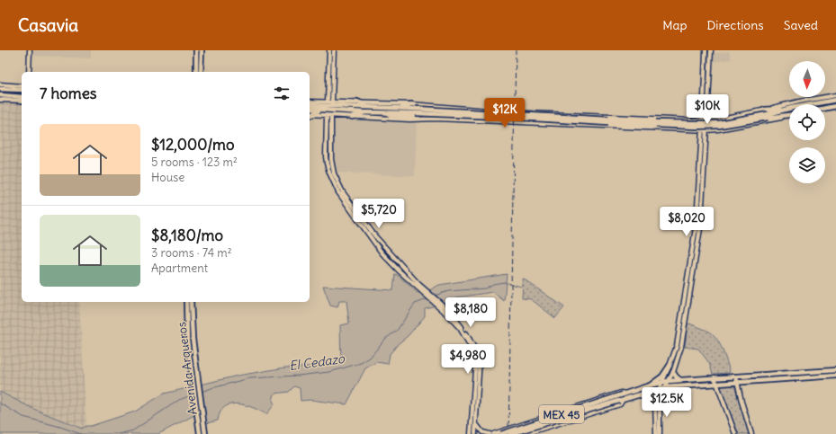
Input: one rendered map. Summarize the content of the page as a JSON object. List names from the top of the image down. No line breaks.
{"streets":{"main road":["Avenida Arqueros","MEX 45"]},"water":["El Cedazo"],"north":"bottom","page":{"header":"Casavia","nav":["Map","Directions","Saved"],"heading":"7 homes","price":["$10K","$12K","$5,720","$8,020","$8,180","$4,980","$12.5K"],"list":[{"name":"$12,000/mo","note":"5 rooms · 123 m² · House"},{"name":"$8,180/mo","note":"3 rooms · 74 m² · Apartment"}]}}
